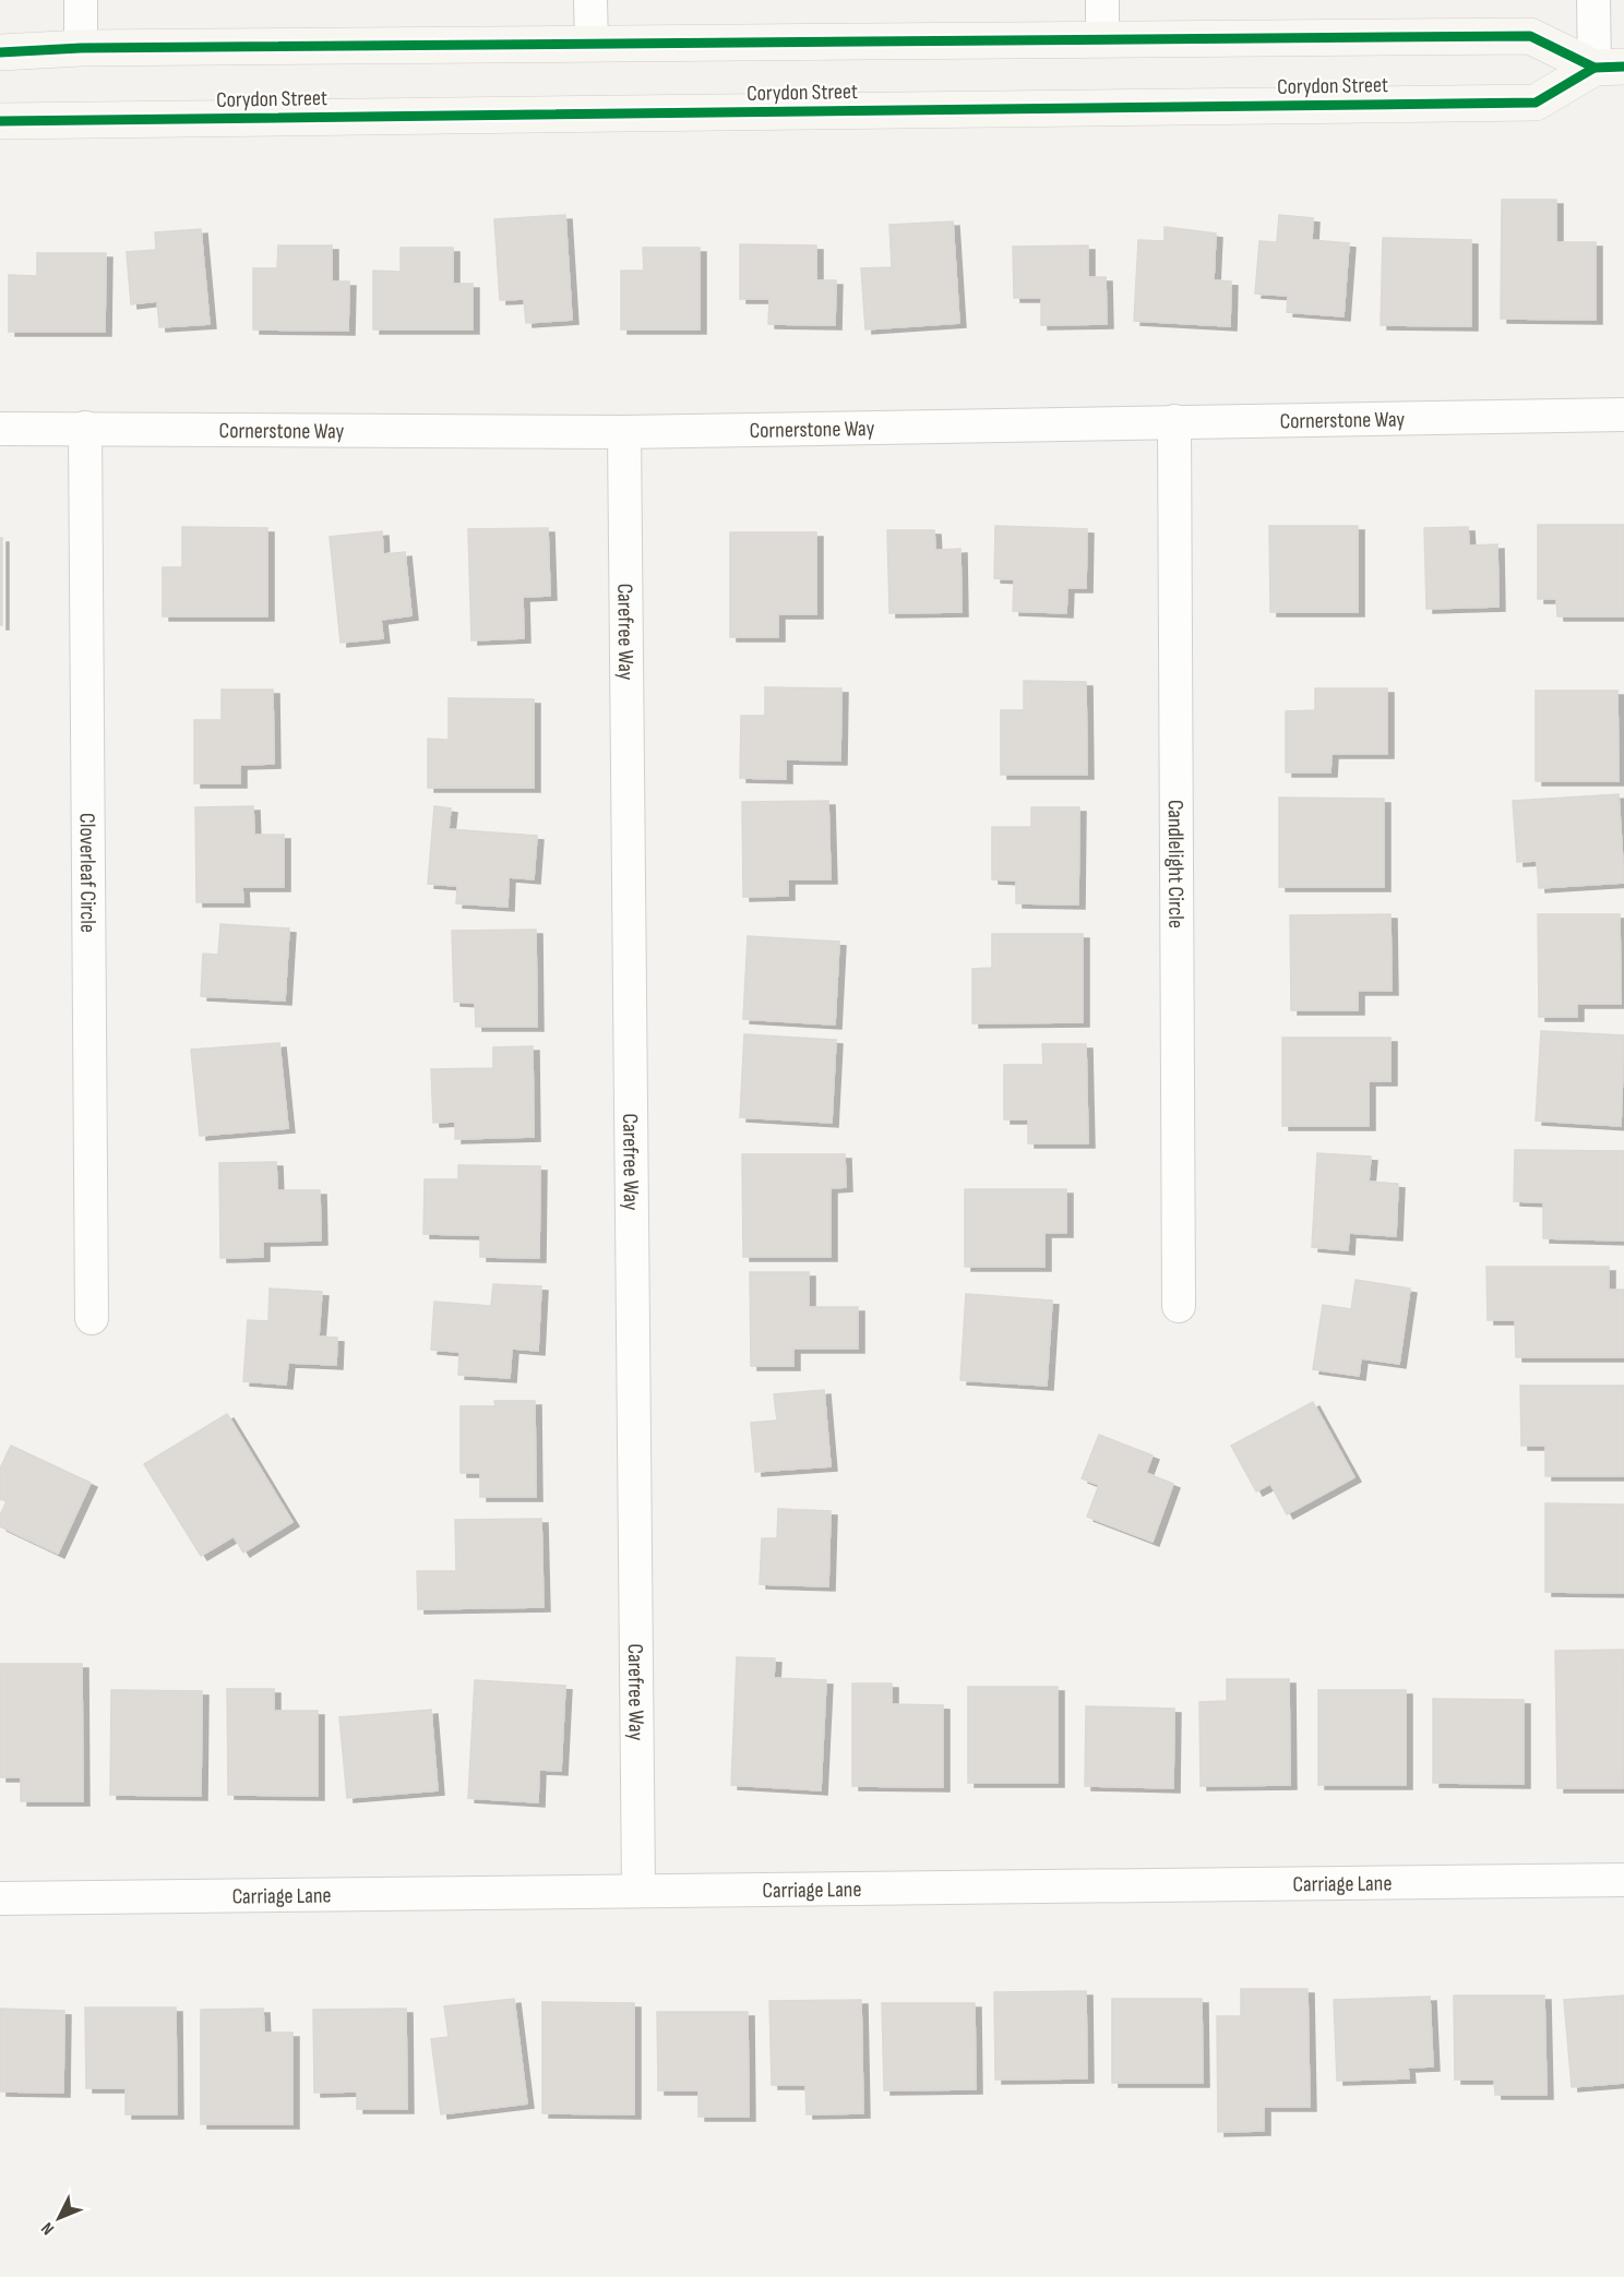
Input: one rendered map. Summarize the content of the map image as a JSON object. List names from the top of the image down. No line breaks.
{"streets":{"main road":["Corydon Street"],"street":["Cornerstone Way","Carefree Way","Candlelight Circle","Cloverleaf Circle","Carriage Lane"]},"crossings":[["Cornerstone Way","Carefree Way"],["Cornerstone Way","Candlelight Circle"],["Cornerstone Way","Cloverleaf Circle"],["Carefree Way","Carriage Lane"]],"north":"bottom left"}
